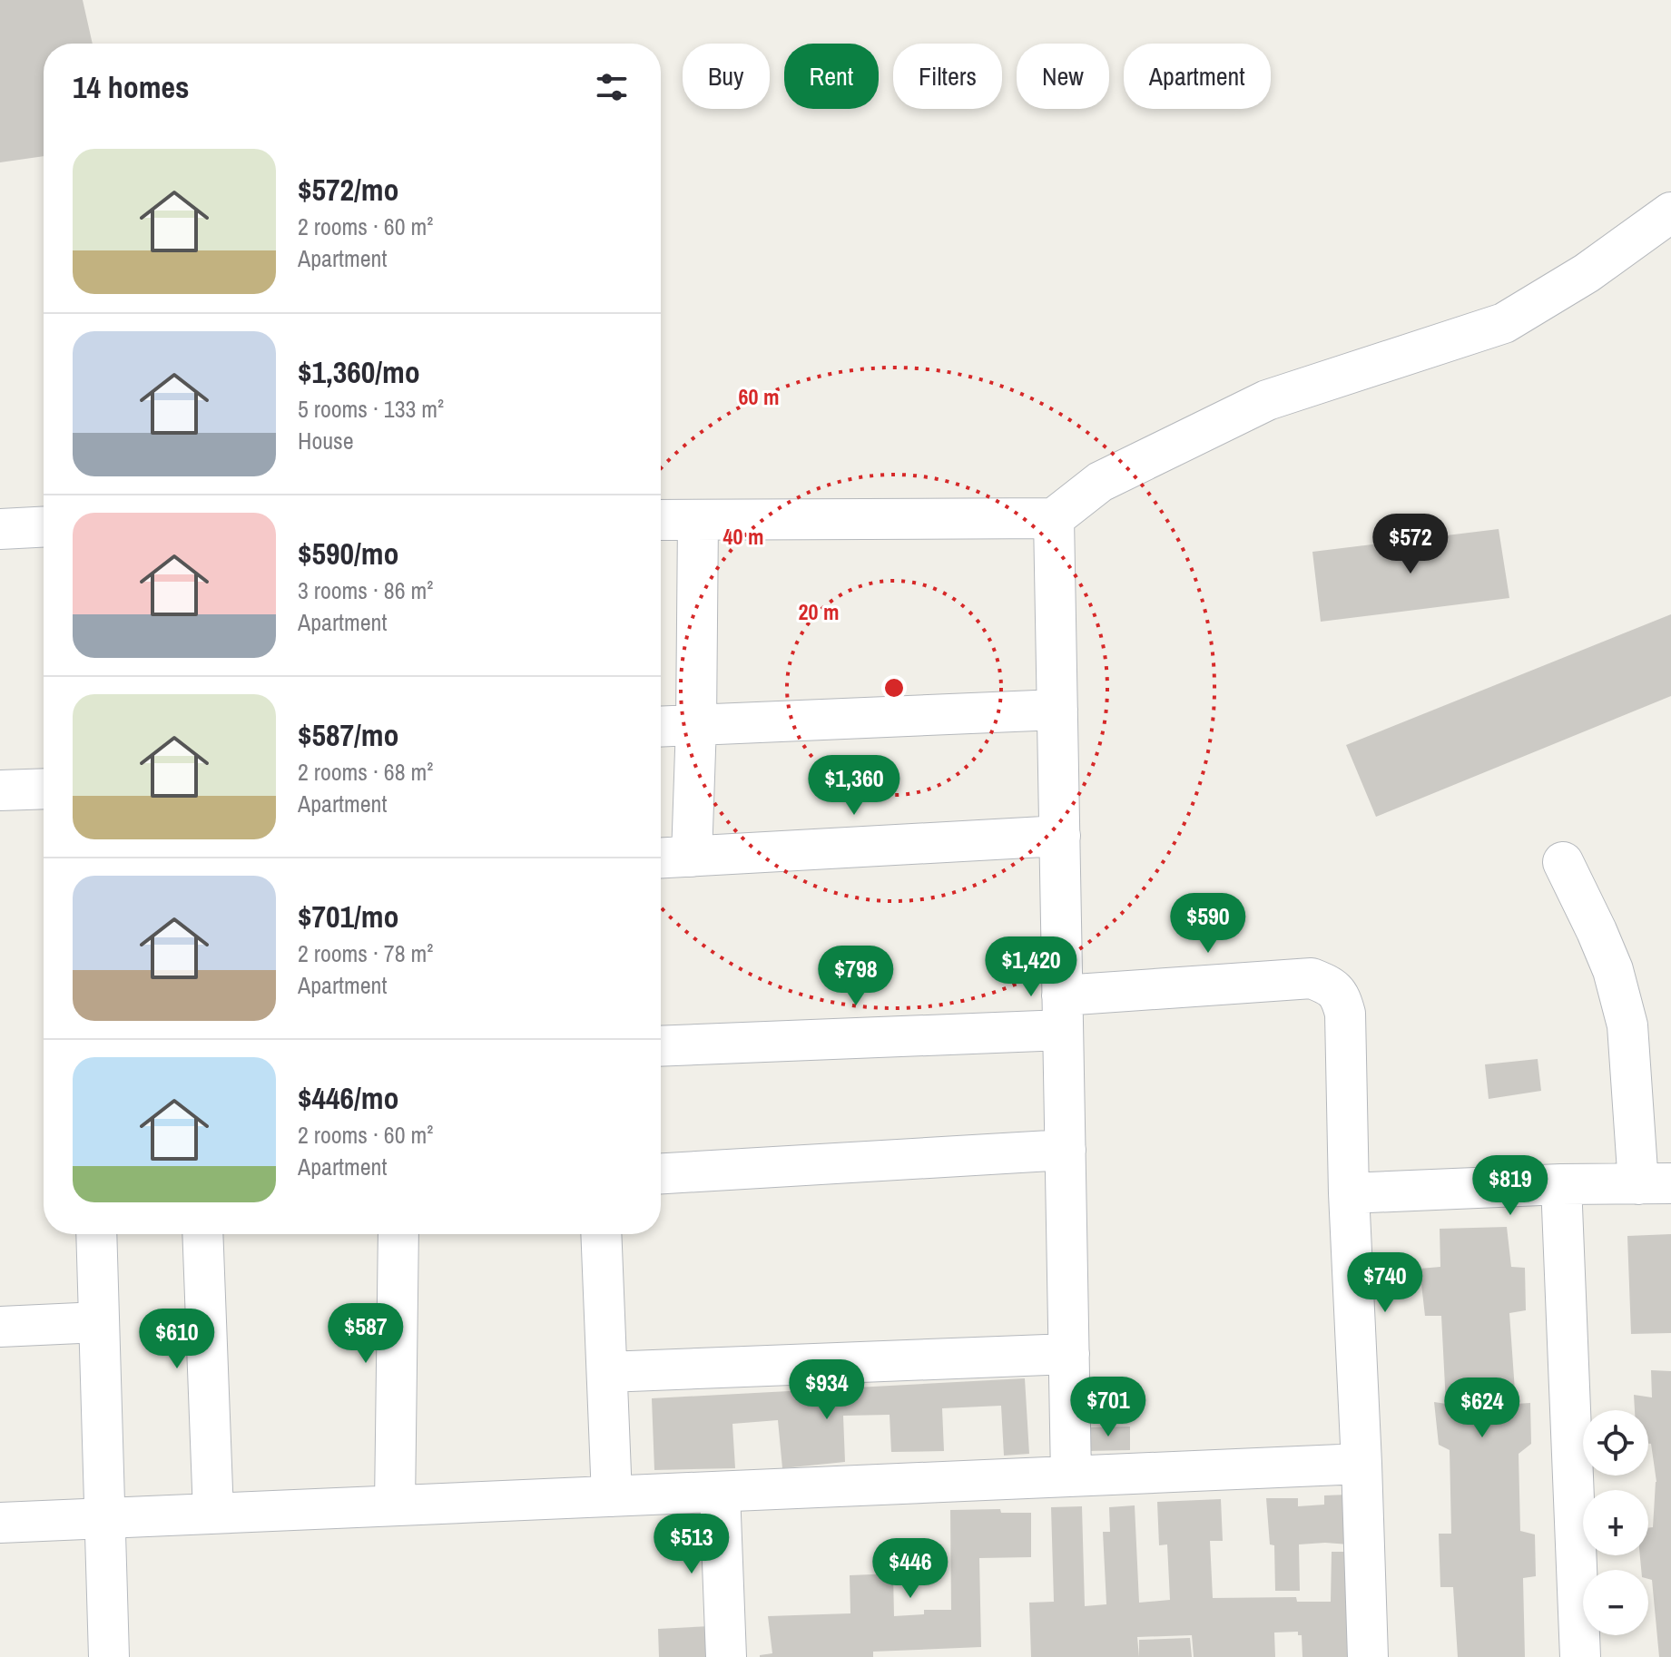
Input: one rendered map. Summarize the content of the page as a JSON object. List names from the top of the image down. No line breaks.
{"page":{"chip":["Buy","Rent","Filters","New","Apartment"],"heading":"14 homes","list":[{"name":"$572/mo","note":"2 rooms · 60 m² · Apartment"},{"name":"$1,360/mo","note":"5 rooms · 133 m² · House"},{"name":"$590/mo","note":"3 rooms · 86 m² · Apartment"},{"name":"$587/mo","note":"2 rooms · 68 m² · Apartment"},{"name":"$701/mo","note":"2 rooms · 78 m² · Apartment"},{"name":"$446/mo","note":"2 rooms · 60 m² · Apartment"}],"price":["$572","$1,360","$590","$1,420","$798","$819","$740","$587","$610","$934","$701","$624","$513","$446"],"map_buttons":["+","−"]},"rings":["60 m","40 m","20 m"]}
